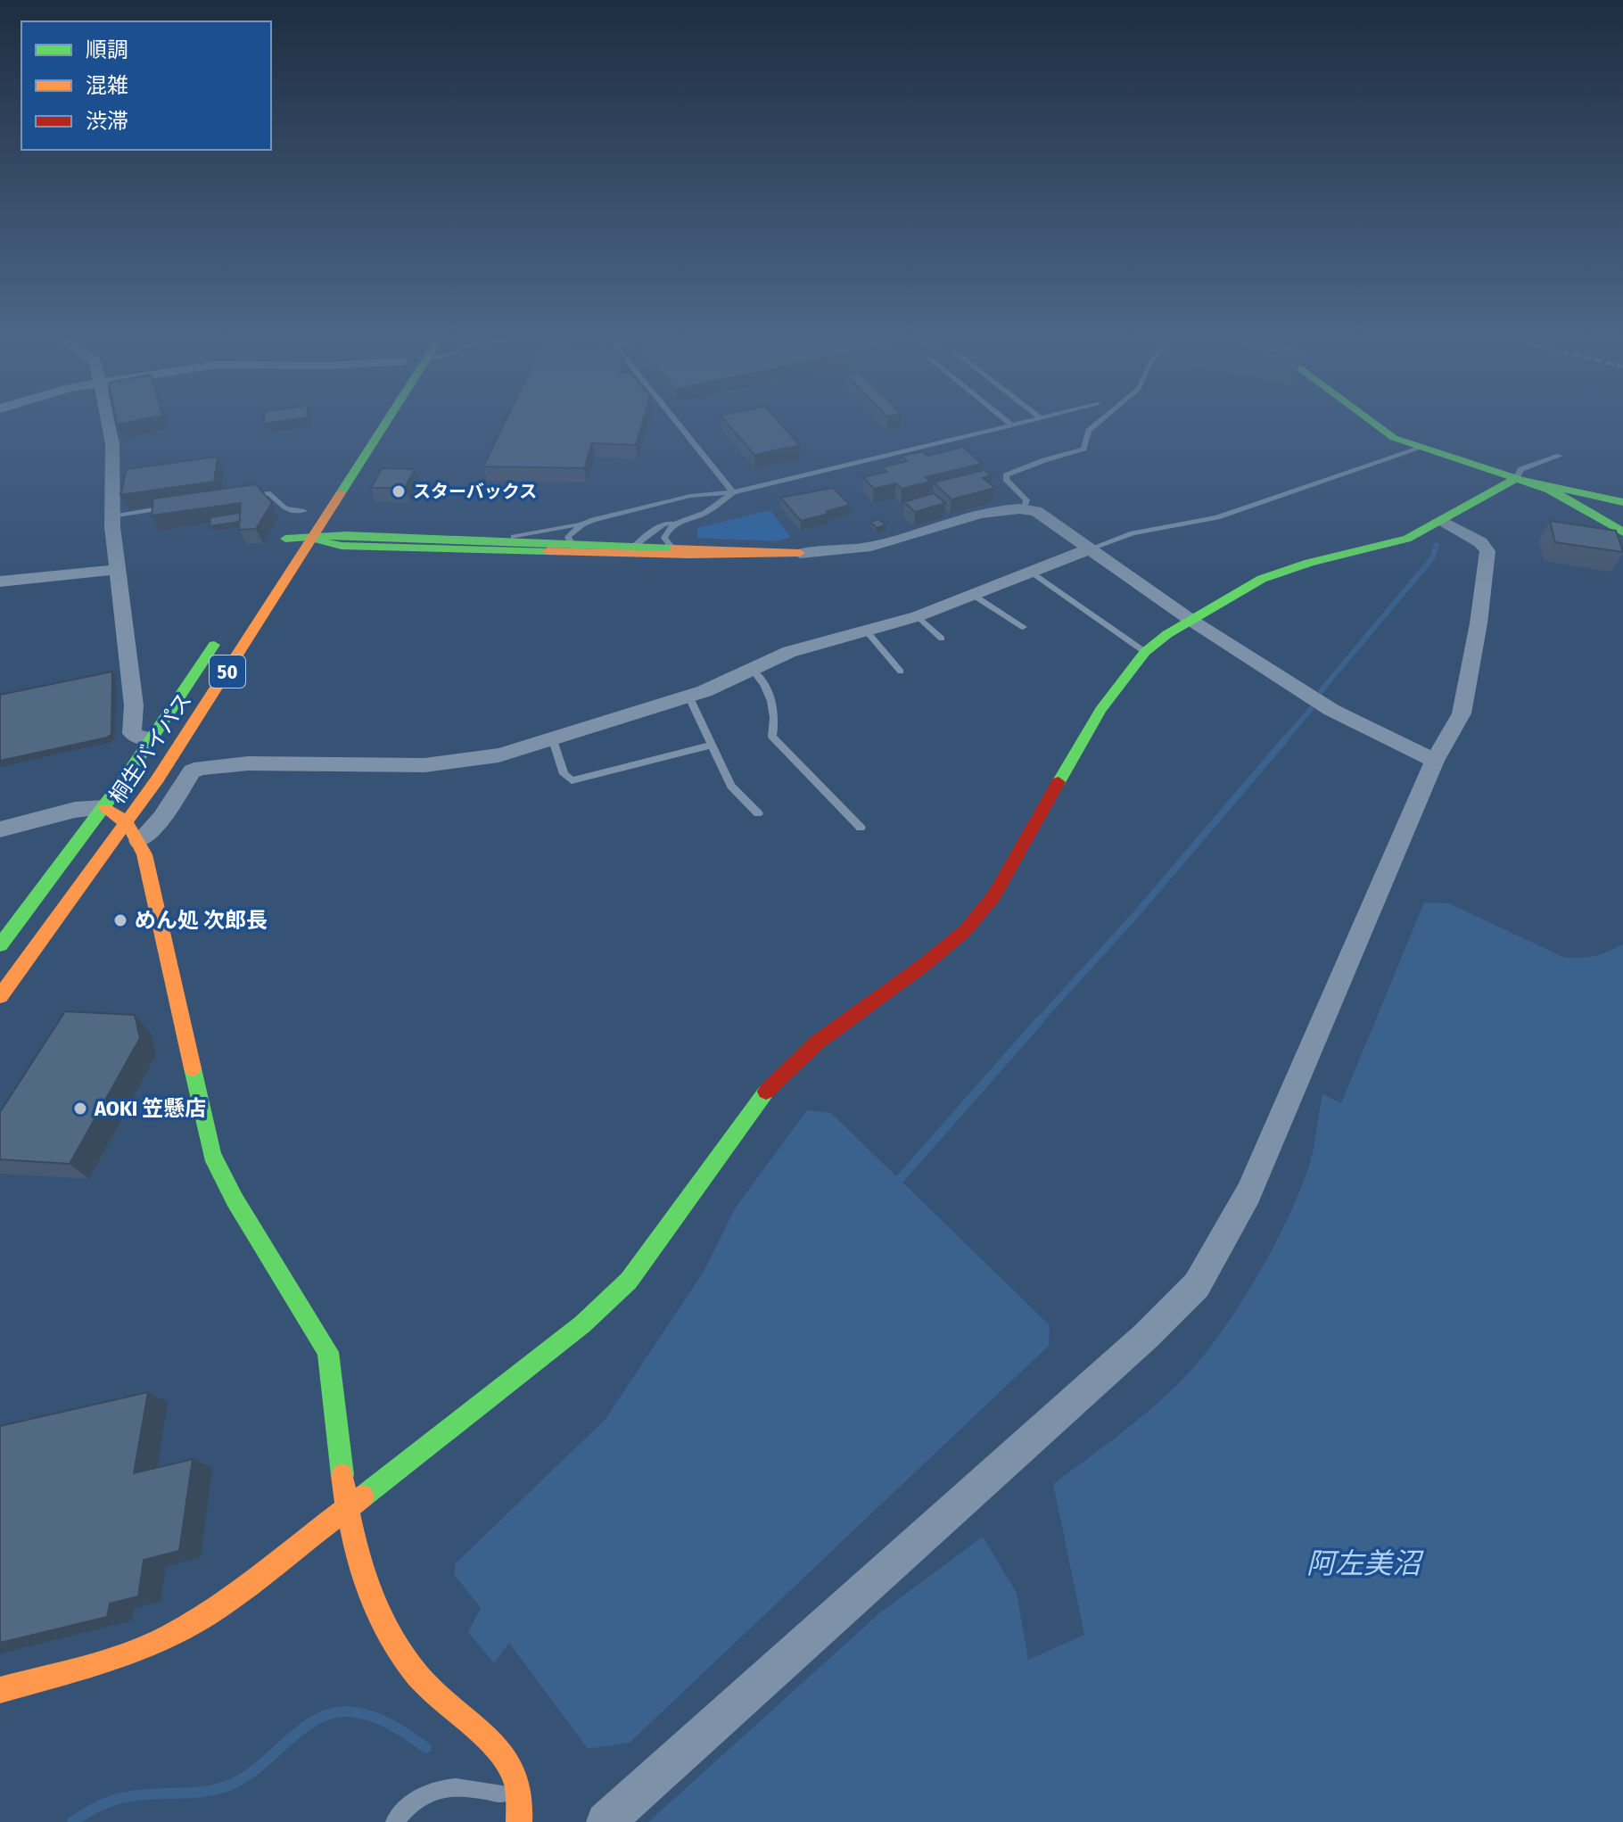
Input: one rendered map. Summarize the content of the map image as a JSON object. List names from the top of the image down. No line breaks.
{"streets":{"main road":["50","桐生バイパス"]},"water":["阿左美沼"],"places":["スターバックス","めん処 次郎長","AOKI 笠懸店"],"legend":["順調","混雑","渋滞"]}
